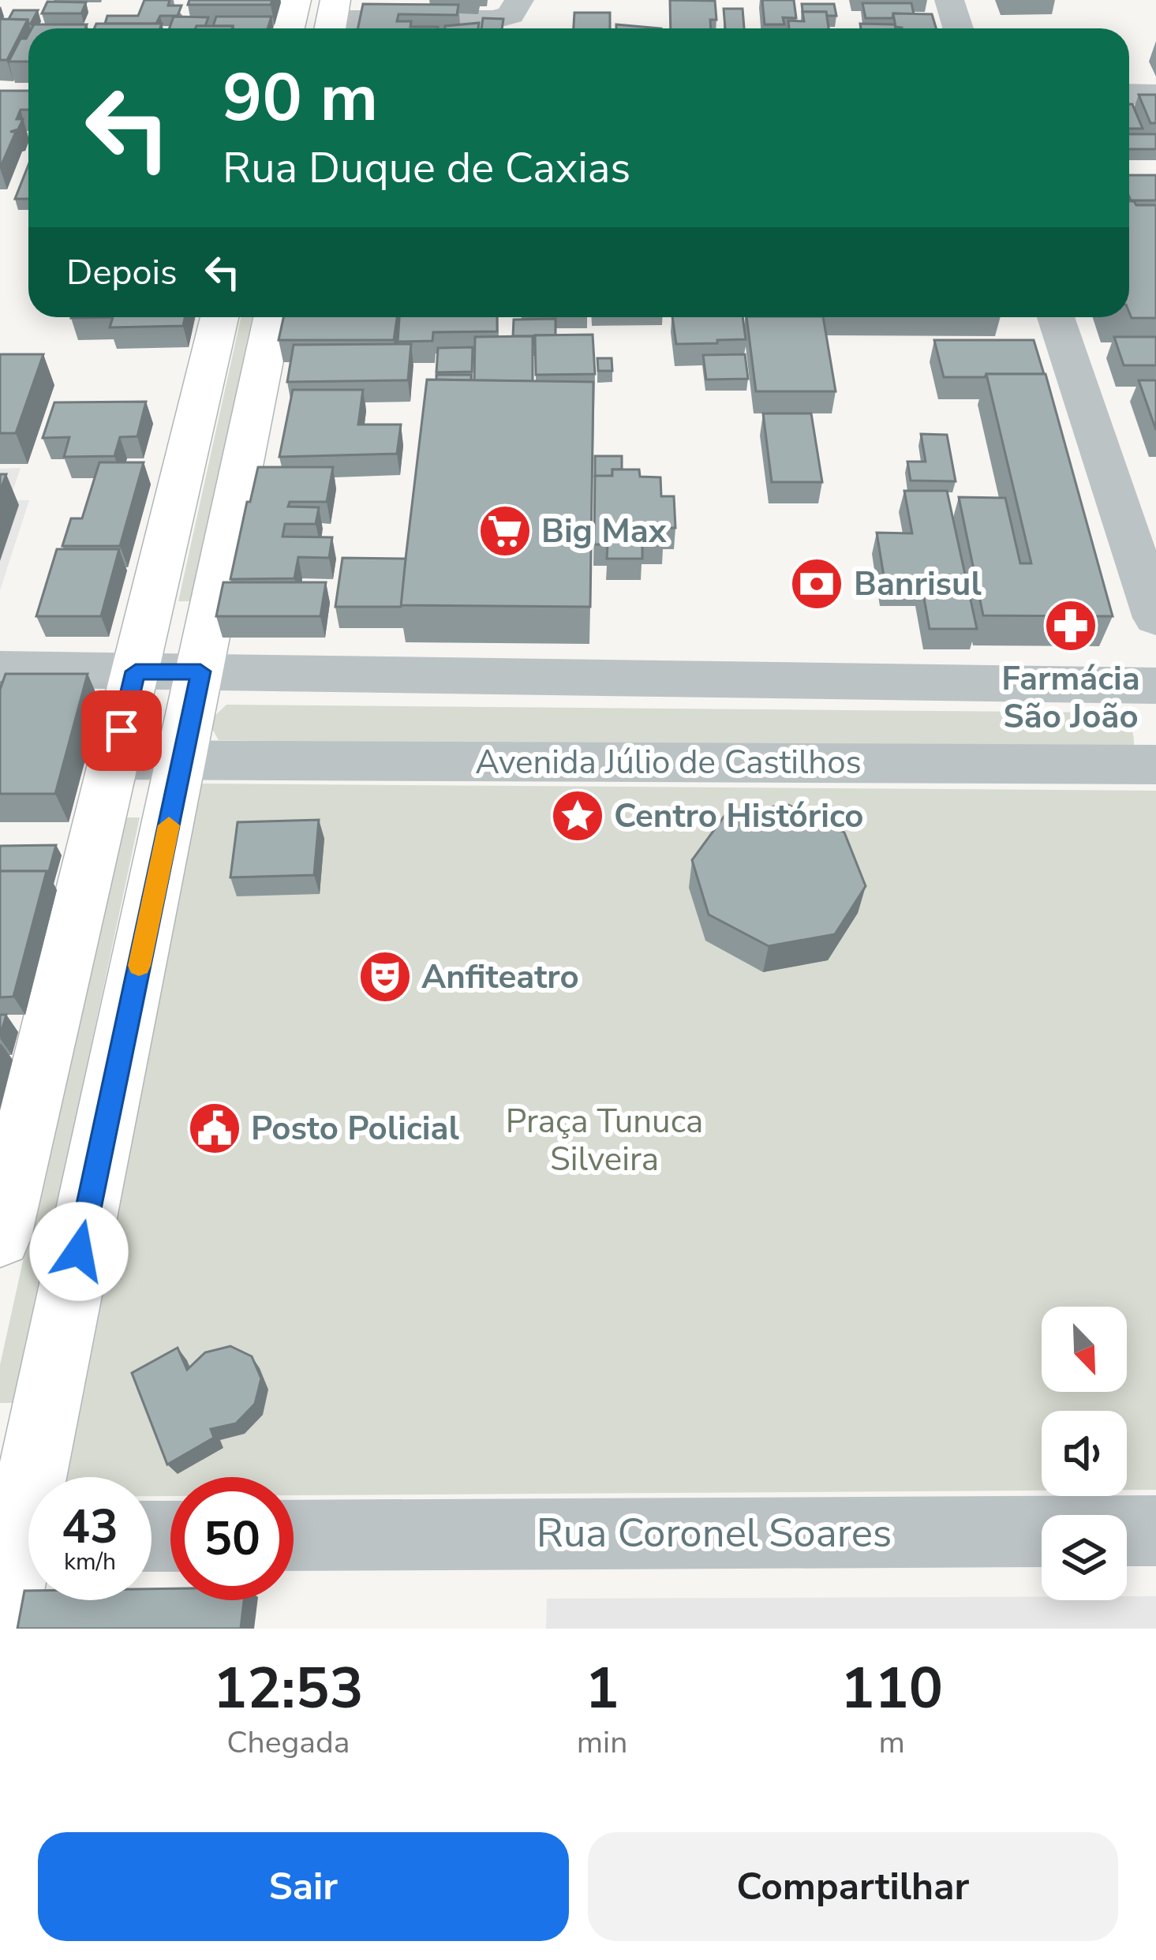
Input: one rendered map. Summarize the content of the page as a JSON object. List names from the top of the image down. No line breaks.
{"streets":{"street":["Avenida Júlio de Castilhos","Rua Coronel Soares"]},"parks":["Praça Tunuca Silveira"],"places":{"supermarket":["Big Max"],"bank":["Banrisul"],"pharmacy":["Farmácia São João"],"place":["Centro Histórico"],"theatre":["Anfiteatro"],"public building":["Posto Policial"]},"north":"bottom right","page":{"turn":["90 m","Rua Duque de Caxias"],"then":"Depois","speed":"43 km/h","limit":"50","eta":["12:53","Chegada","1","min","110","m"],"buttons":["Sair","Compartilhar"]}}
